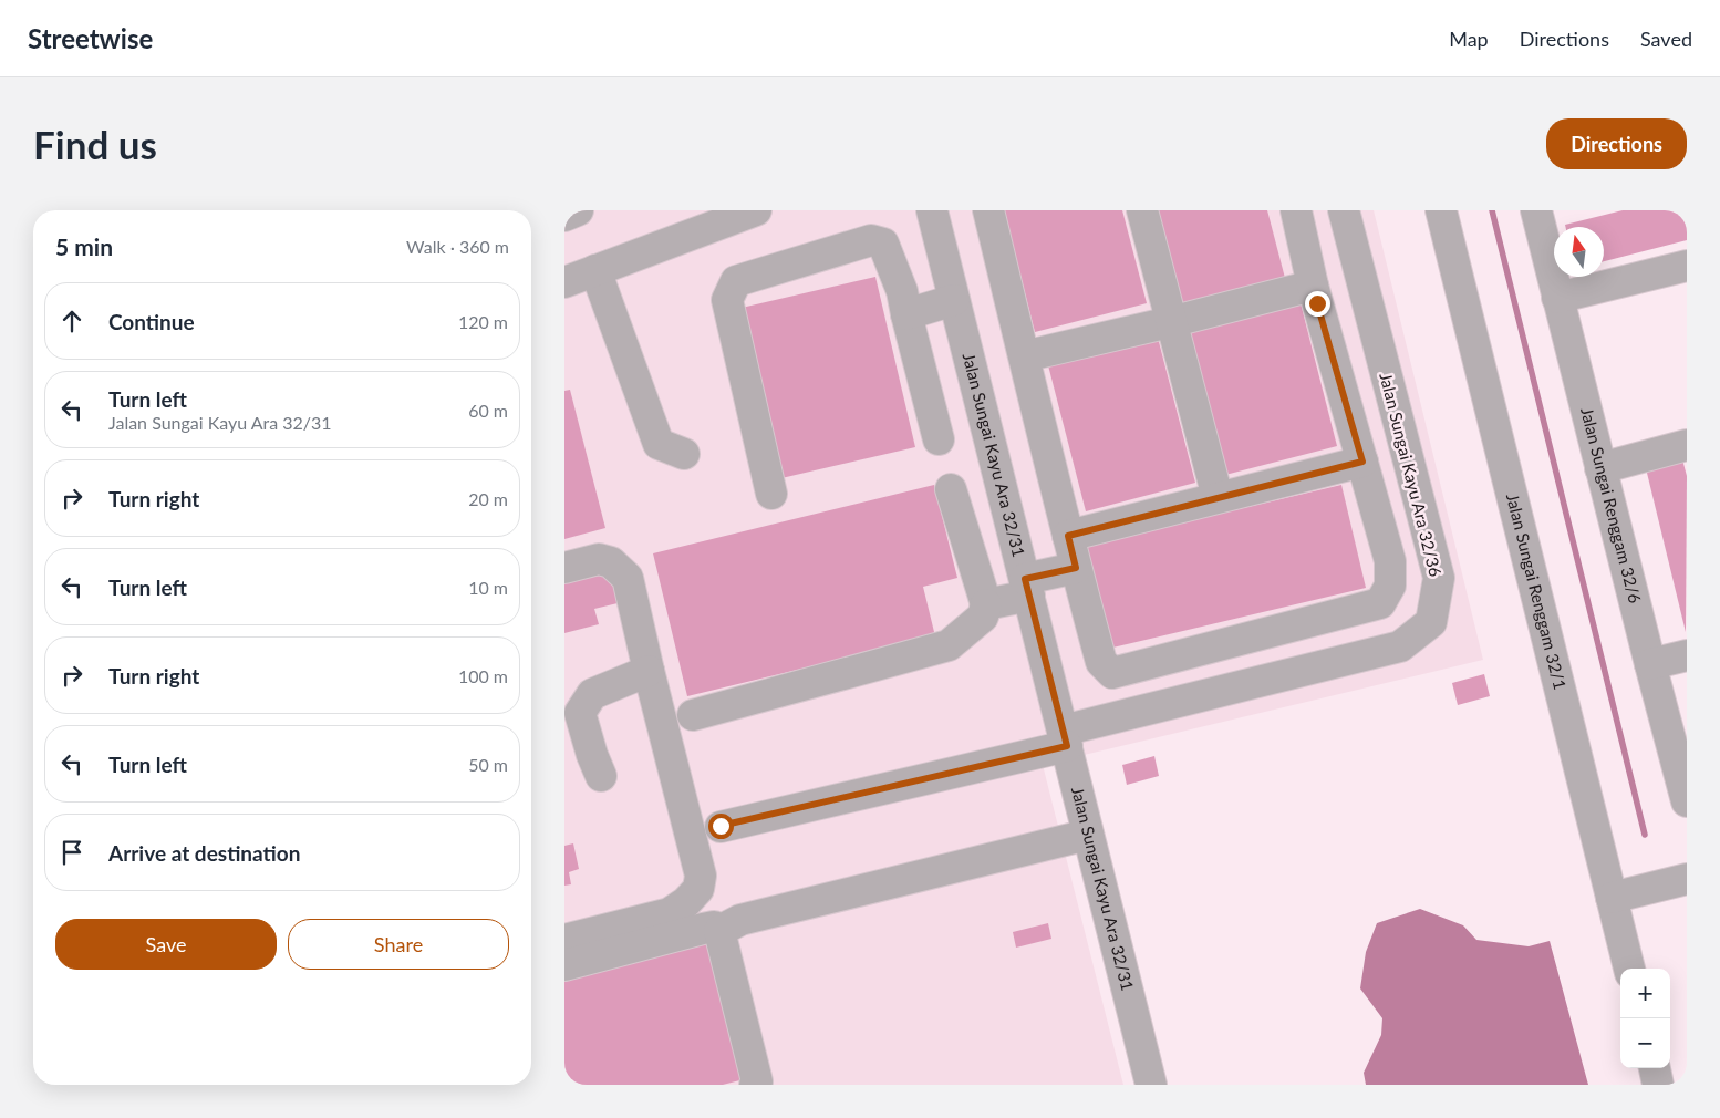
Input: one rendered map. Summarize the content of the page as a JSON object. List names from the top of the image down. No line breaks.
{"streets":{"street":["Jalan Sungai Kayu Ara 32/31","Jalan Sungai Kayu Ara 32/36","Jalan Sungai Renggam 32/6","Jalan Sungai Renggam 32/1"]},"crossings":[["Jalan Sungai Kayu Ara 32/31","Jalan Sungai Kayu Ara 32/36"]],"north":"top","page":{"header":"Streetwise","nav":["Map","Directions","Saved"],"buttons":["Directions",["Save","Share"]],"title":"Find us","heading":["5 min","Walk · 360 m"],"list":[["Continue","120 m"],["Turn left","Jalan Sungai Kayu Ara 32/31","60 m"],["Turn right","20 m"],["Turn left","10 m"],["Turn right","100 m"],["Turn left","50 m"],"Arrive at destination"],"map_buttons":["+","−"]}}
